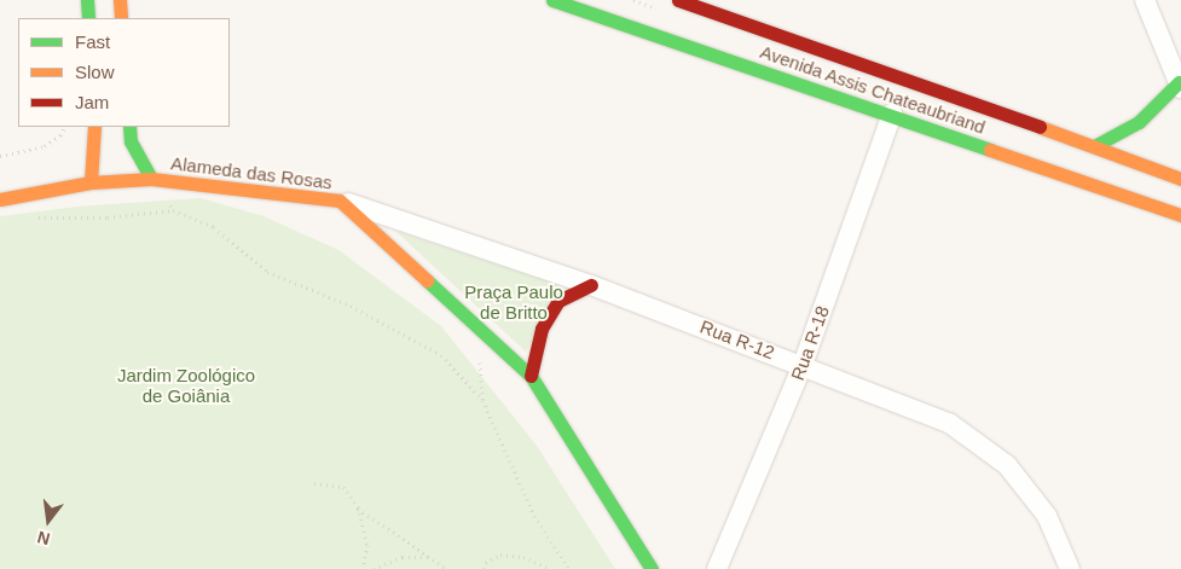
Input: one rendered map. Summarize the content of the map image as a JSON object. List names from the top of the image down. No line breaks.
{"streets":{"main road":["Avenida Assis Chateaubriand","Alameda das Rosas"],"street":["Rua R-12","Rua R-18"]},"crossings":[["Avenida Assis Chateaubriand","Rua R-18"],["Alameda das Rosas","Rua R-12"],["Rua R-12","Rua R-18"]],"parks":["Praça Paulo de Britto","Jardim Zoológico de Goiânia"],"legend":["Fast","Slow","Jam"],"north":"bottom"}
